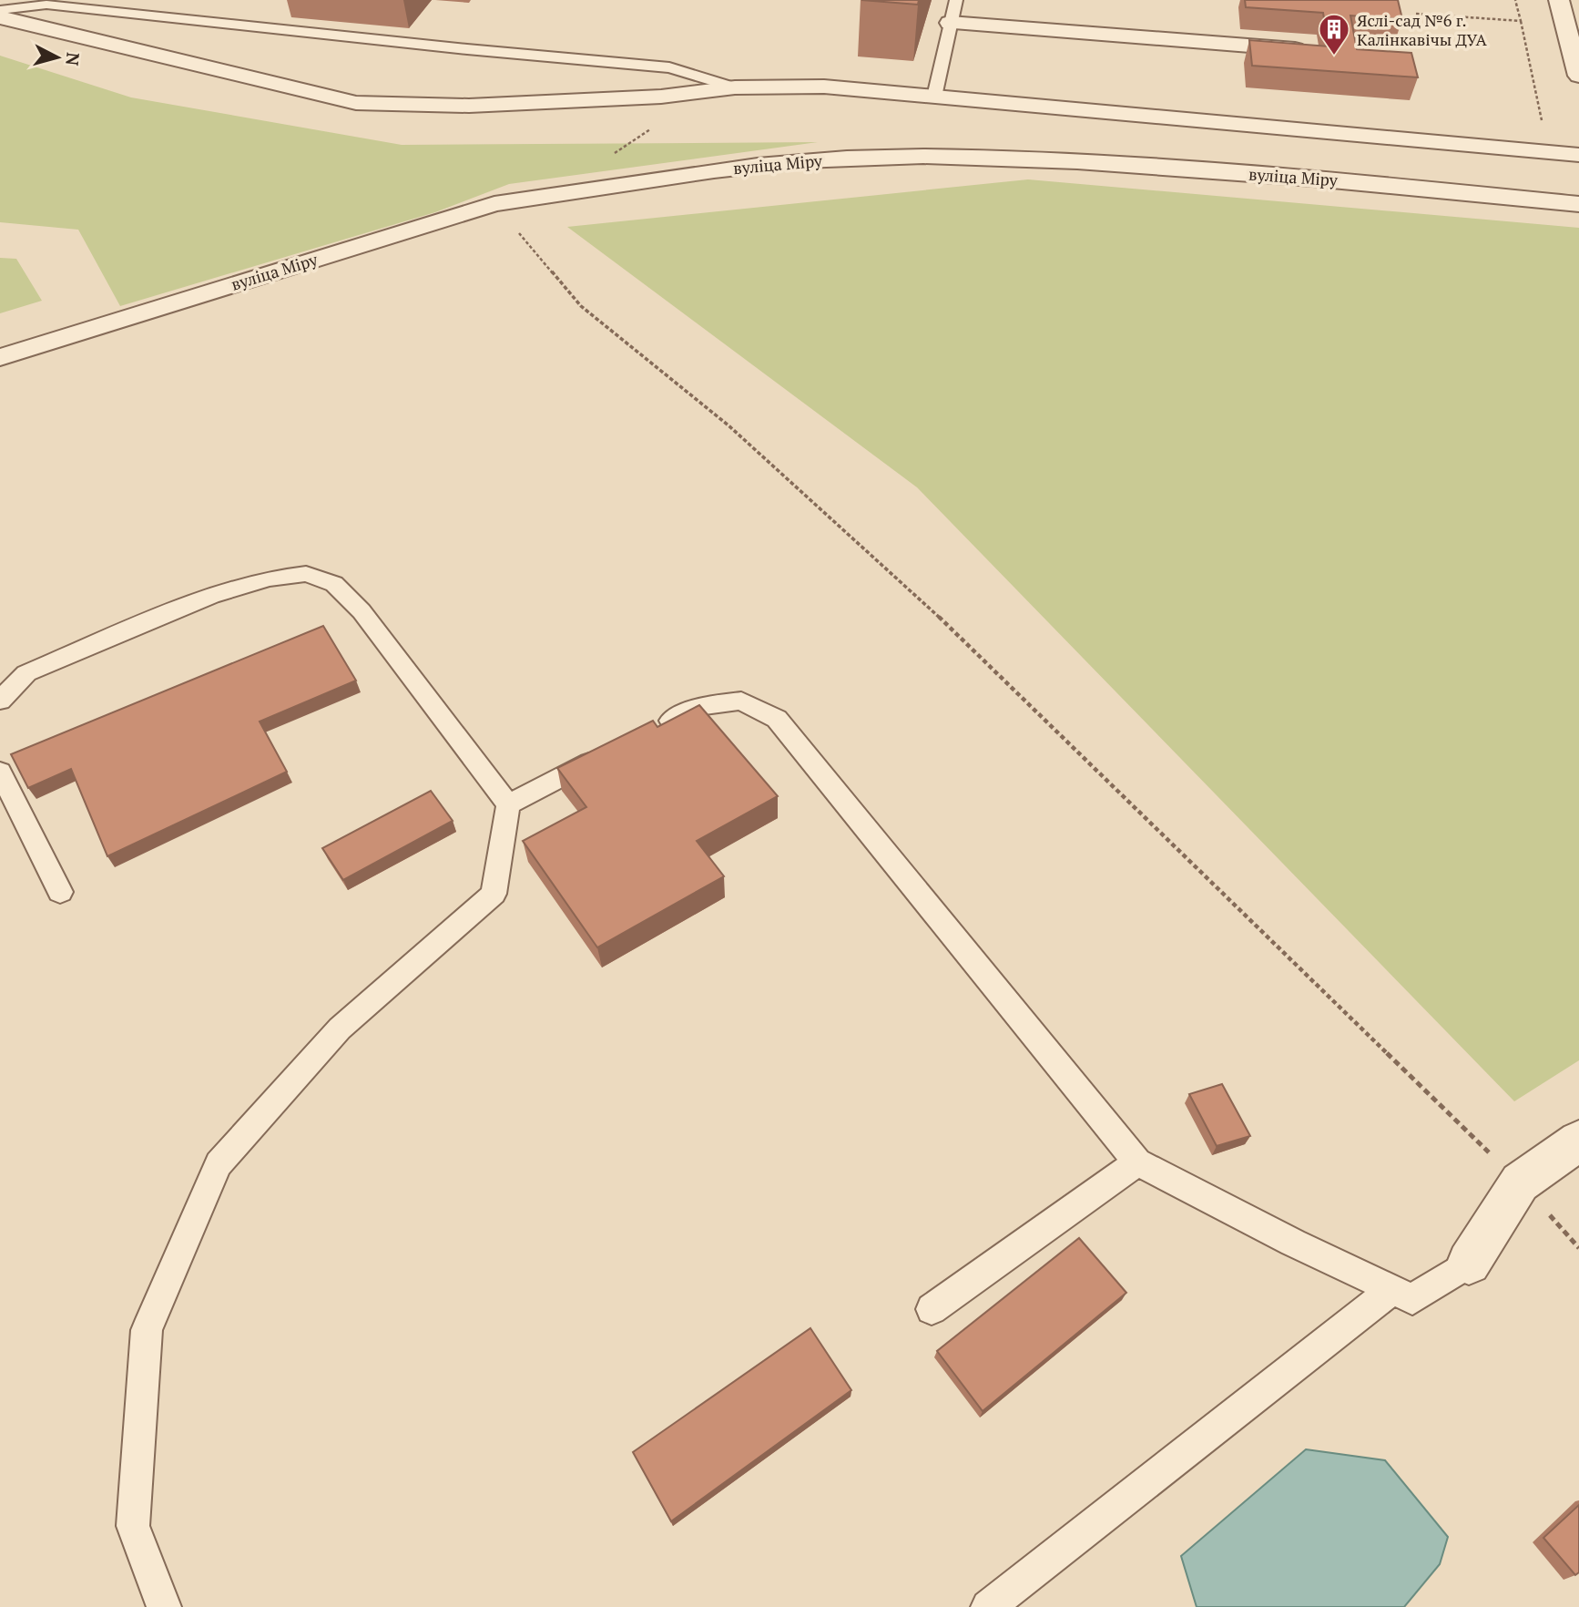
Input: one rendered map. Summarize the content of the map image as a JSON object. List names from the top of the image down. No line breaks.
{"streets":{"street":["вуліца Міру"]},"places":{"building":["Яслі-сад №6 г. Калінкавічы ДУА"]},"north":"right"}
